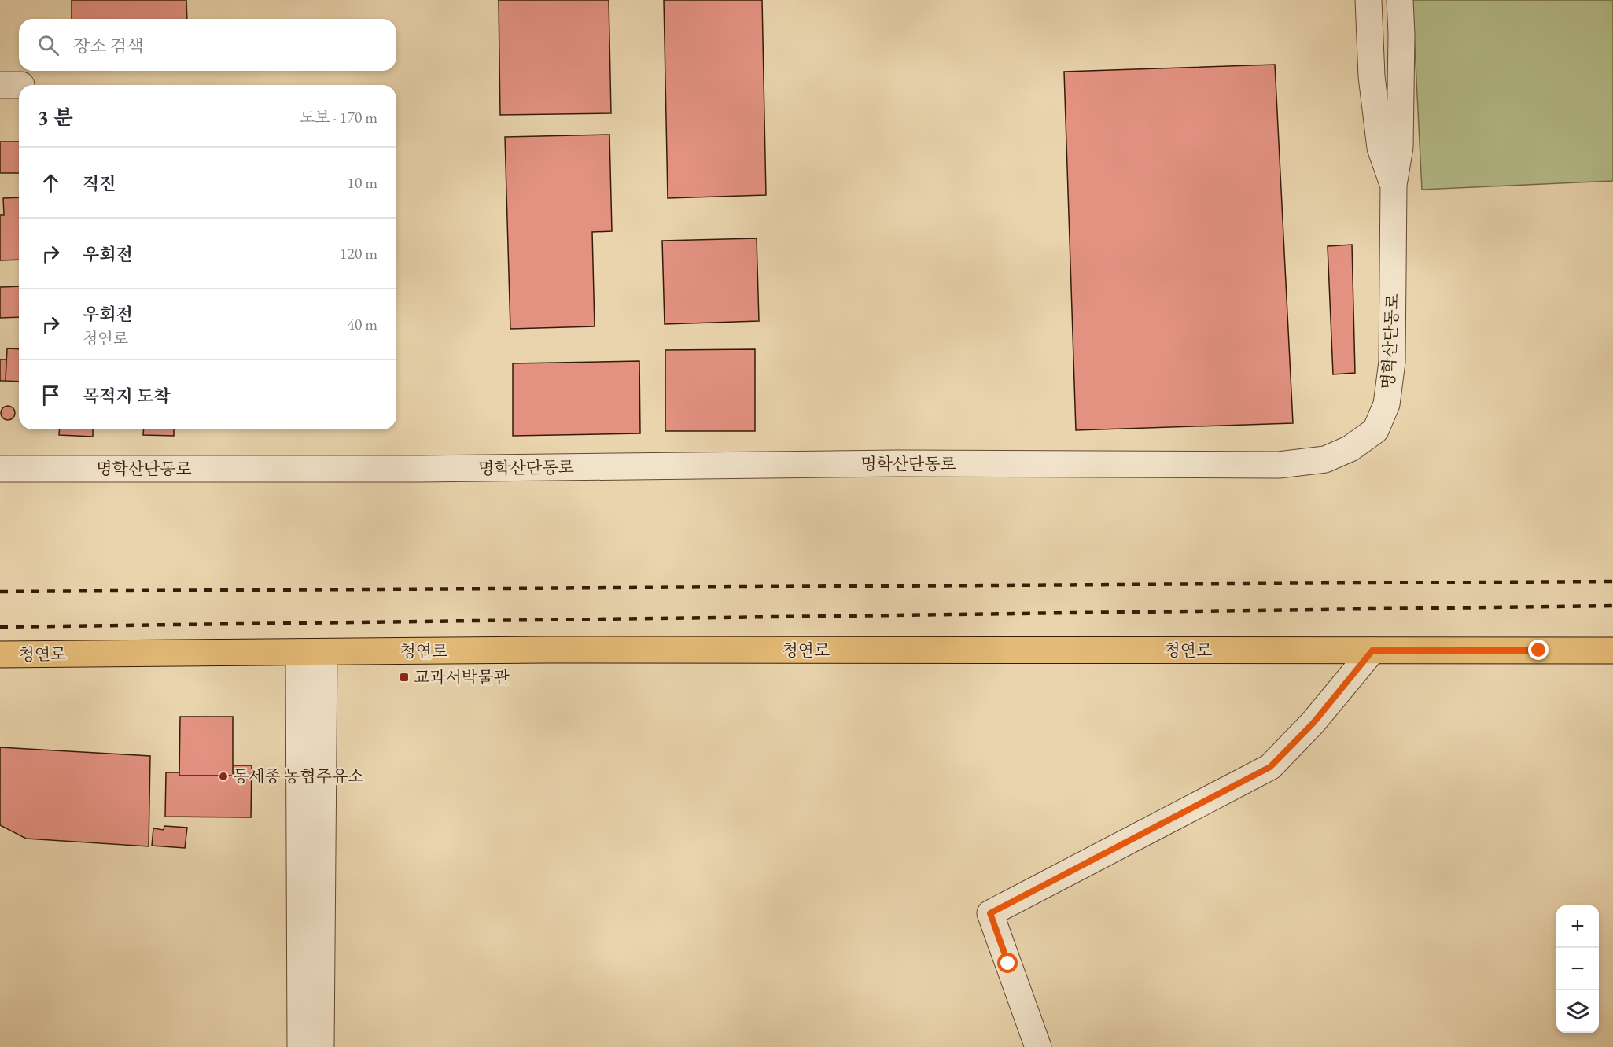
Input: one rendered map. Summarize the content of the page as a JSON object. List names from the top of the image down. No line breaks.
{"streets":{"main road":["청연로"],"street":["명학산단동로"]},"places":{"transit":["교과서박물관"],"other":["동세종 농협주유소"]},"page":{"search":"장소 검색","heading":["3 분","도보 · 170 m"],"list":[["직진","10 m"],["우회전","120 m"],["우회전","청연로","40 m"],"목적지 도착"],"map_buttons":["+","−"]}}
